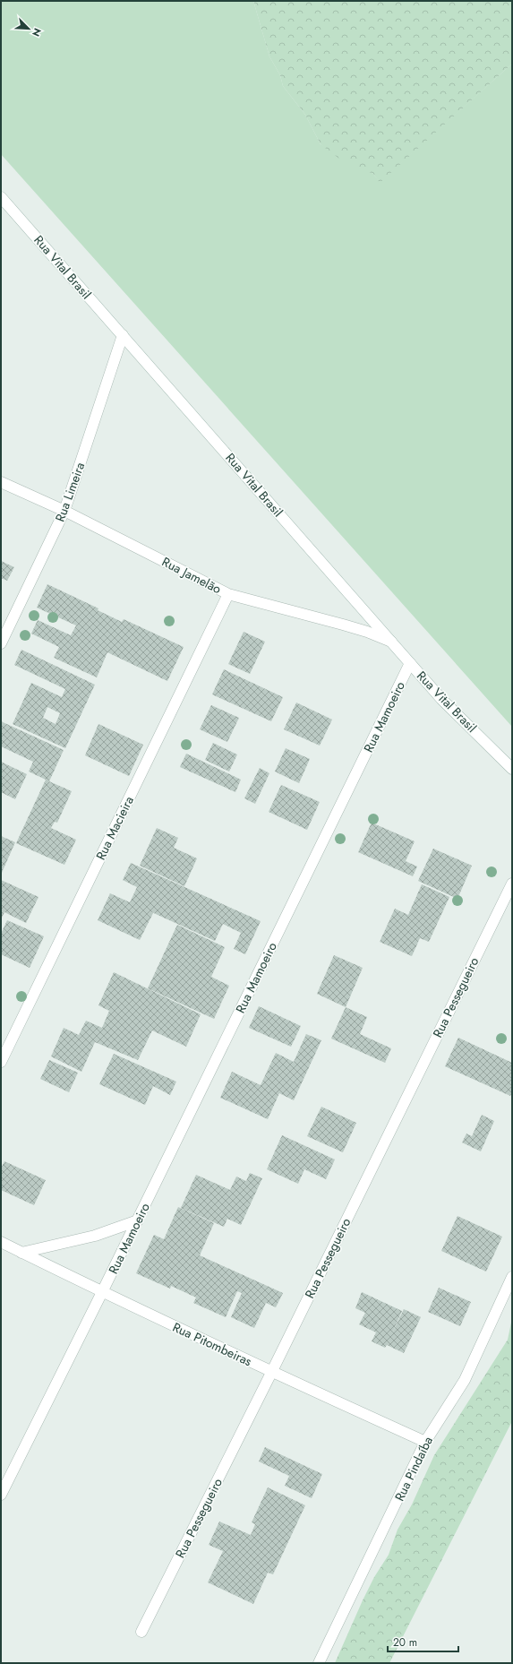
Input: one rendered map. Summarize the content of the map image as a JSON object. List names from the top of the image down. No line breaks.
{"streets":{"street":["Rua Vital Brasil","Rua Limeira","Rua Jamelão","Rua Mamoeiro","Rua Macieira","Rua Pessegueiro","Rua Pitombeiras","Rua Pindaíba"]},"crossings":[["Rua Vital Brasil","Rua Limeira"],["Rua Vital Brasil","Rua Jamelão"],["Rua Vital Brasil","Rua Mamoeiro"],["Rua Limeira","Rua Jamelão"],["Rua Jamelão","Rua Macieira"],["Rua Mamoeiro","Rua Pitombeiras"],["Rua Pessegueiro","Rua Pitombeiras"],["Rua Pitombeiras","Rua Pindaíba"]],"scale_bar":"20 m","north":"bottom right"}
